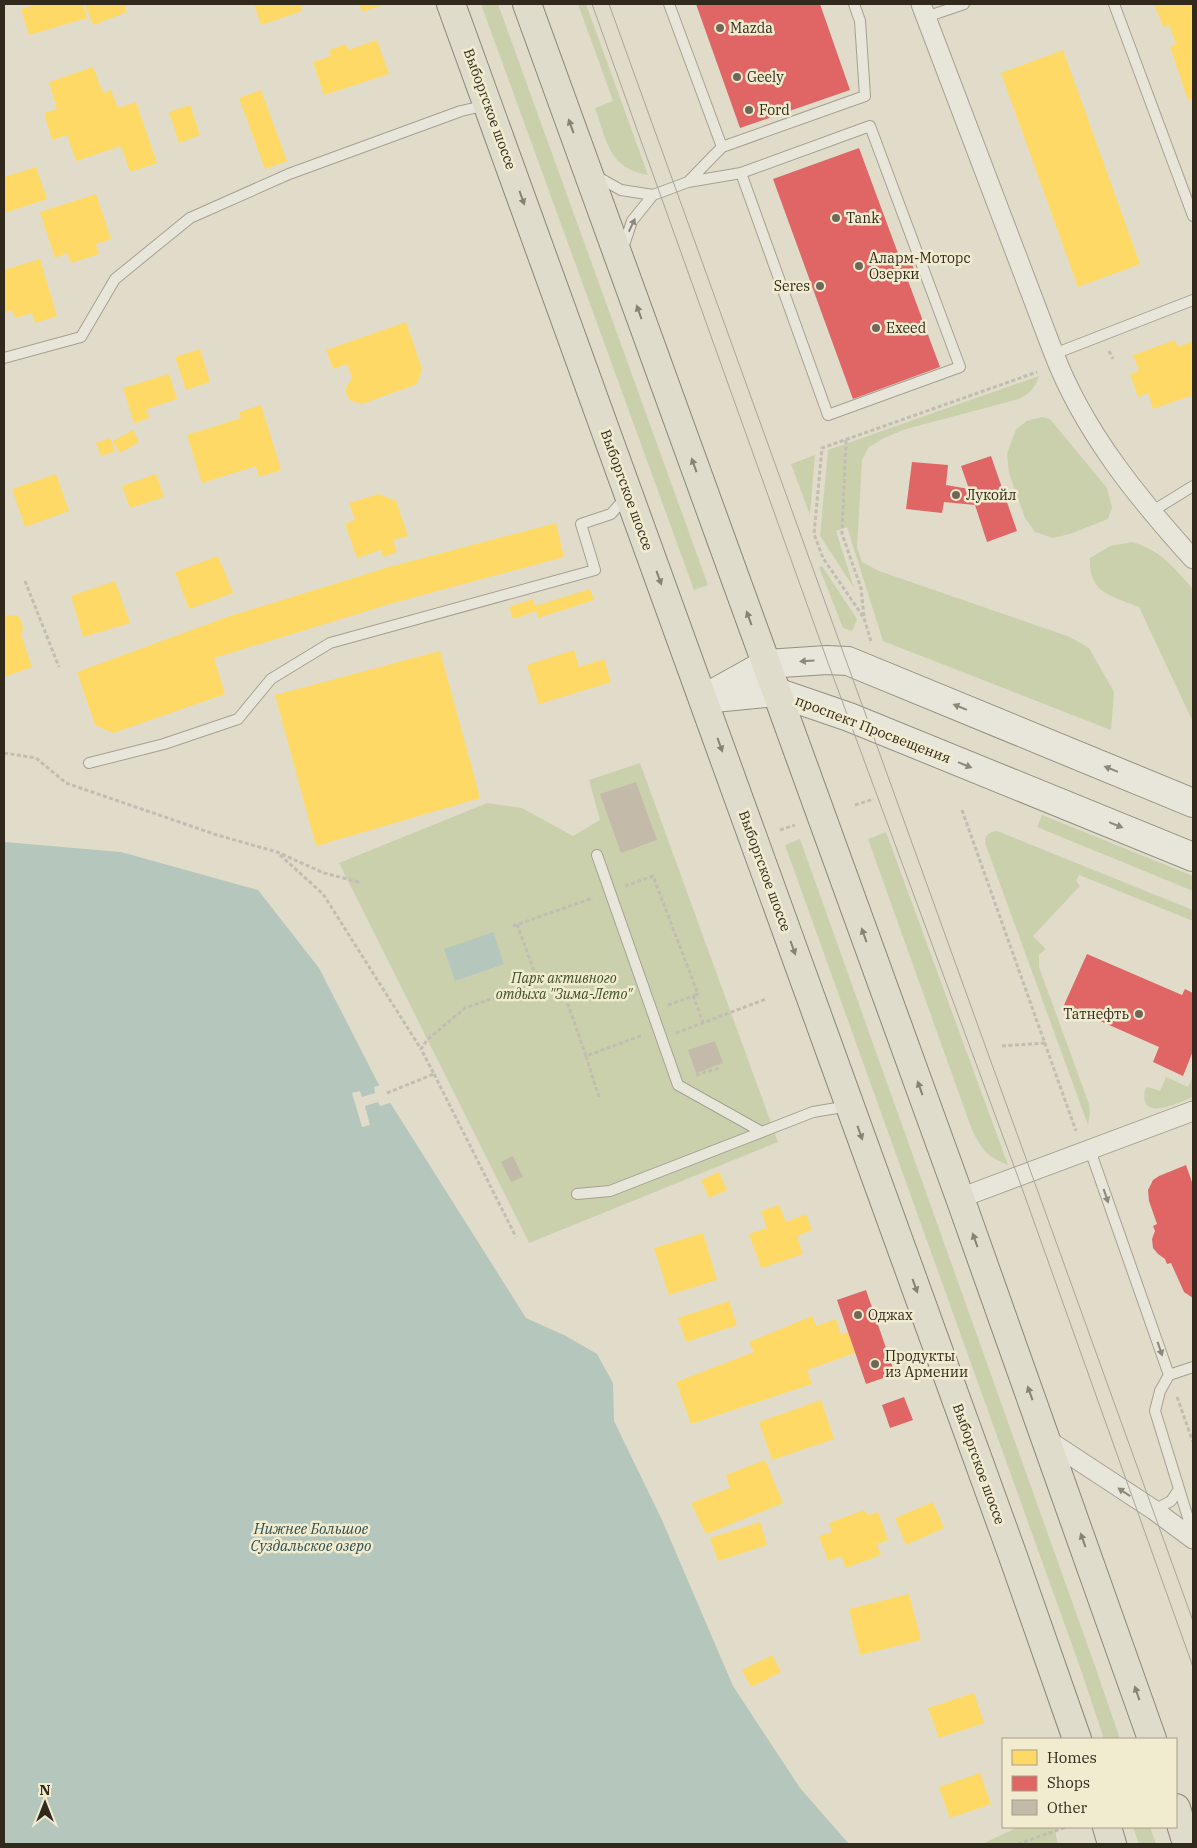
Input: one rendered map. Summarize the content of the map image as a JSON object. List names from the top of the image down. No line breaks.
{"streets":{"main road":["Выборгское шоссе","проспект Просвещения"]},"crossings":[["Выборгское шоссе","проспект Просвещения"]],"water":["Нижнее Большое Суздальское озеро"],"parks":["Парк активного отдыха \"Зима-Лето\""],"places":["Mazda","Geely","Ford","Tank","Аларм-Моторс Озерки","Seres","Exeed","Лукойл","Татнефть","Оджах","Продукты из Армении"],"legend":["Homes","Shops","Other"],"north":"top"}
